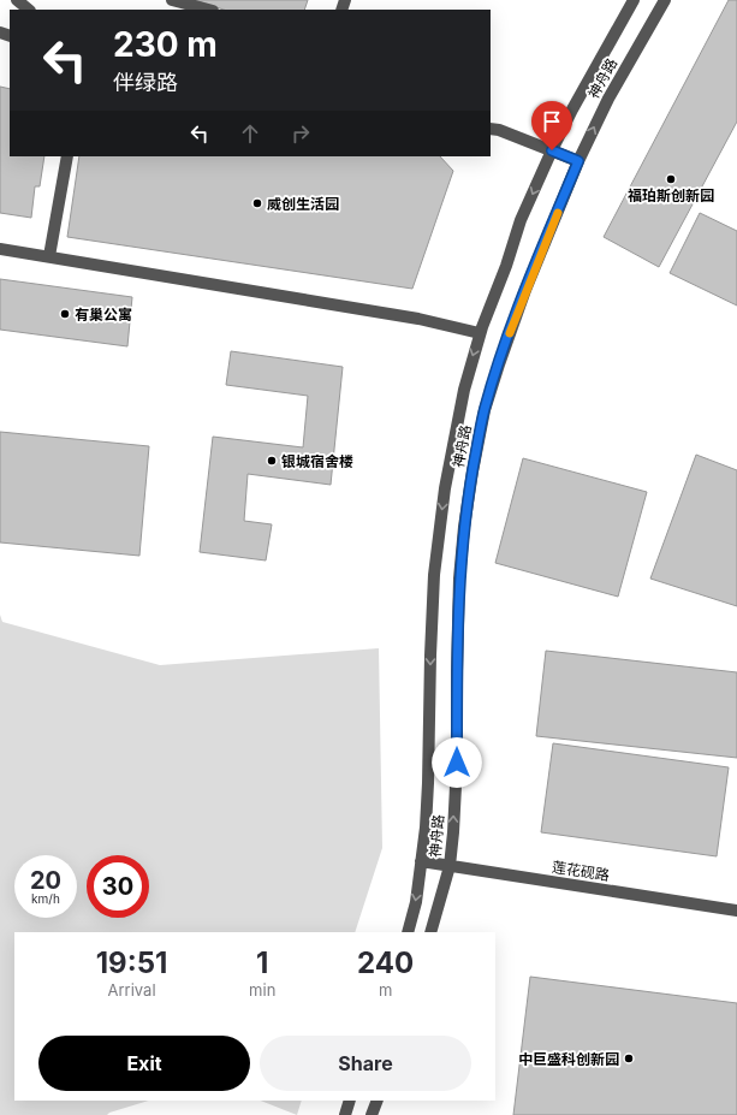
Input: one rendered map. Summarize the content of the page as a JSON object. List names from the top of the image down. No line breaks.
{"streets":{"street":["神舟路","莲花砚路"]},"crossings":[["神舟路","莲花砚路"]],"places":["福珀斯创新园","威创生活园","有巢公寓","银城宿舍楼","中巨盛科创新园"],"page":{"turn":["230 m","伴绿路"],"speed":"20 km/h","limit":"30","eta":["19:51","Arrival","1","min","240","m"],"buttons":["Exit","Share"]}}
